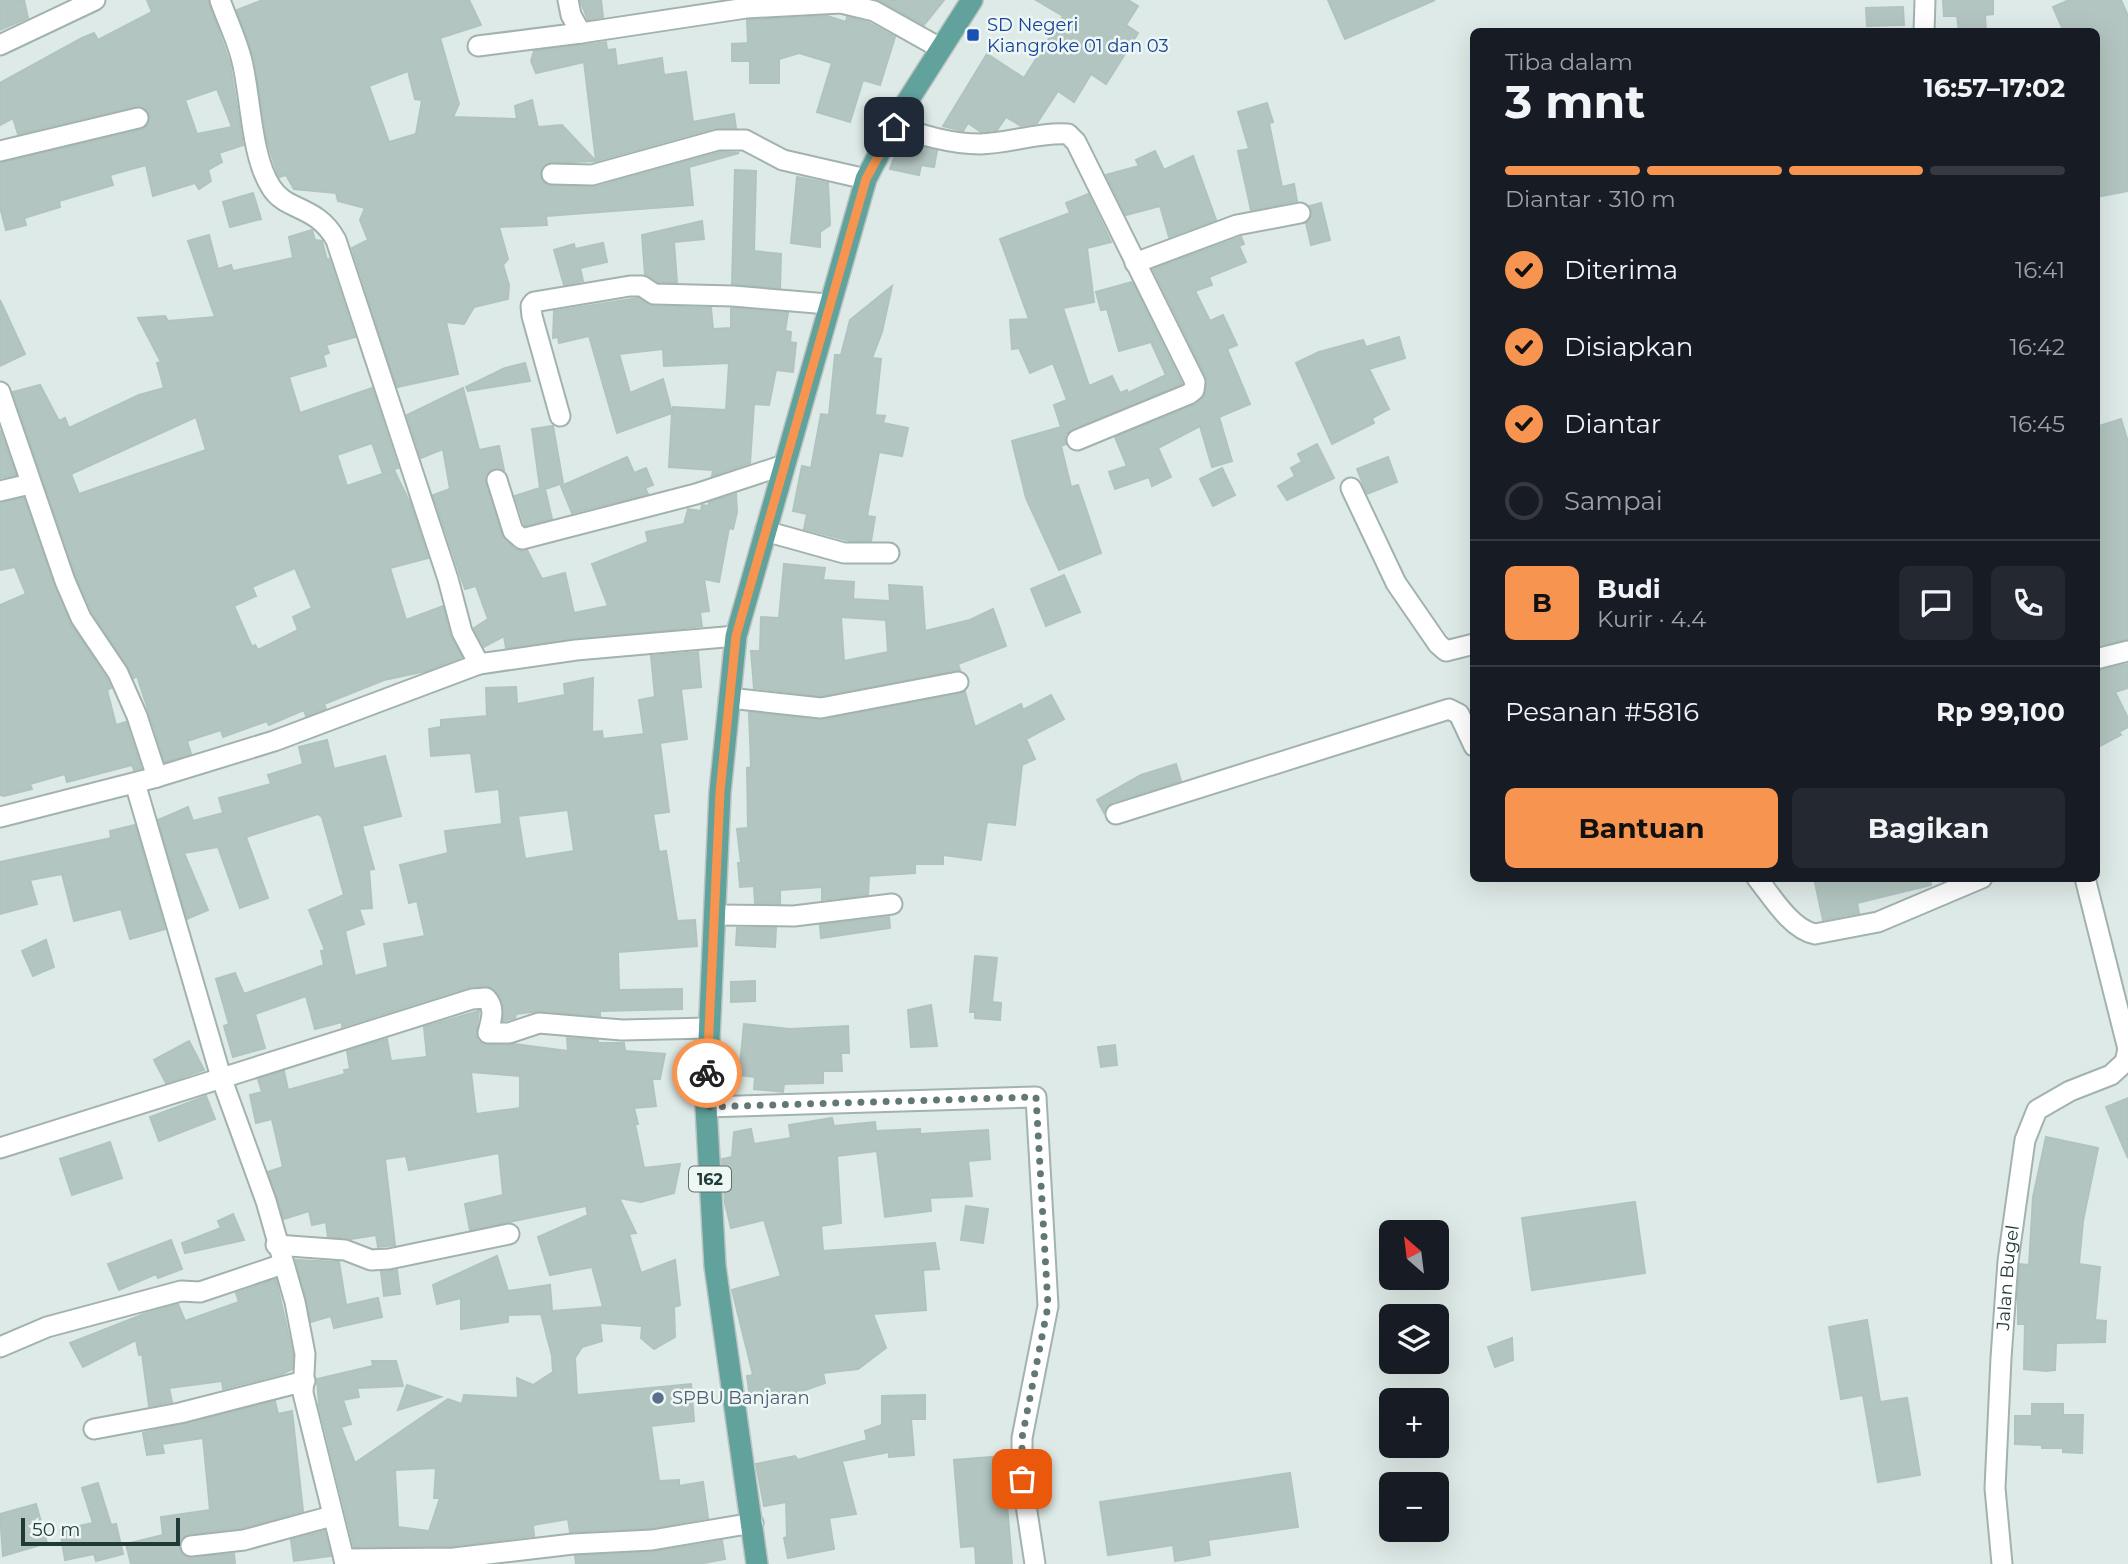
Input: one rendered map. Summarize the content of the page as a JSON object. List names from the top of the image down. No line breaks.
{"streets":{"main road":["162"],"street":["Jalan Bugel"]},"places":{"transit":["SD Negeri Kiangroke 01 dan 03"],"other":["SPBU Banjaran"]},"scale_bar":"50 m","north":"top left","page":{"heading":["3 mnt","Tiba dalam","16:57–17:02"],"panel":["Budi","Kurir · 4.4","Pesanan #5816","Rp 99,100"],"bar":"Diantar · 310 m","list":[["Diterima","16:41"],["Disiapkan","16:42"],["Diantar","16:45"],"Sampai"],"round":"B","buttons":["Bantuan","Bagikan"],"map_buttons":["+","−"],"scale":"50 m"}}
